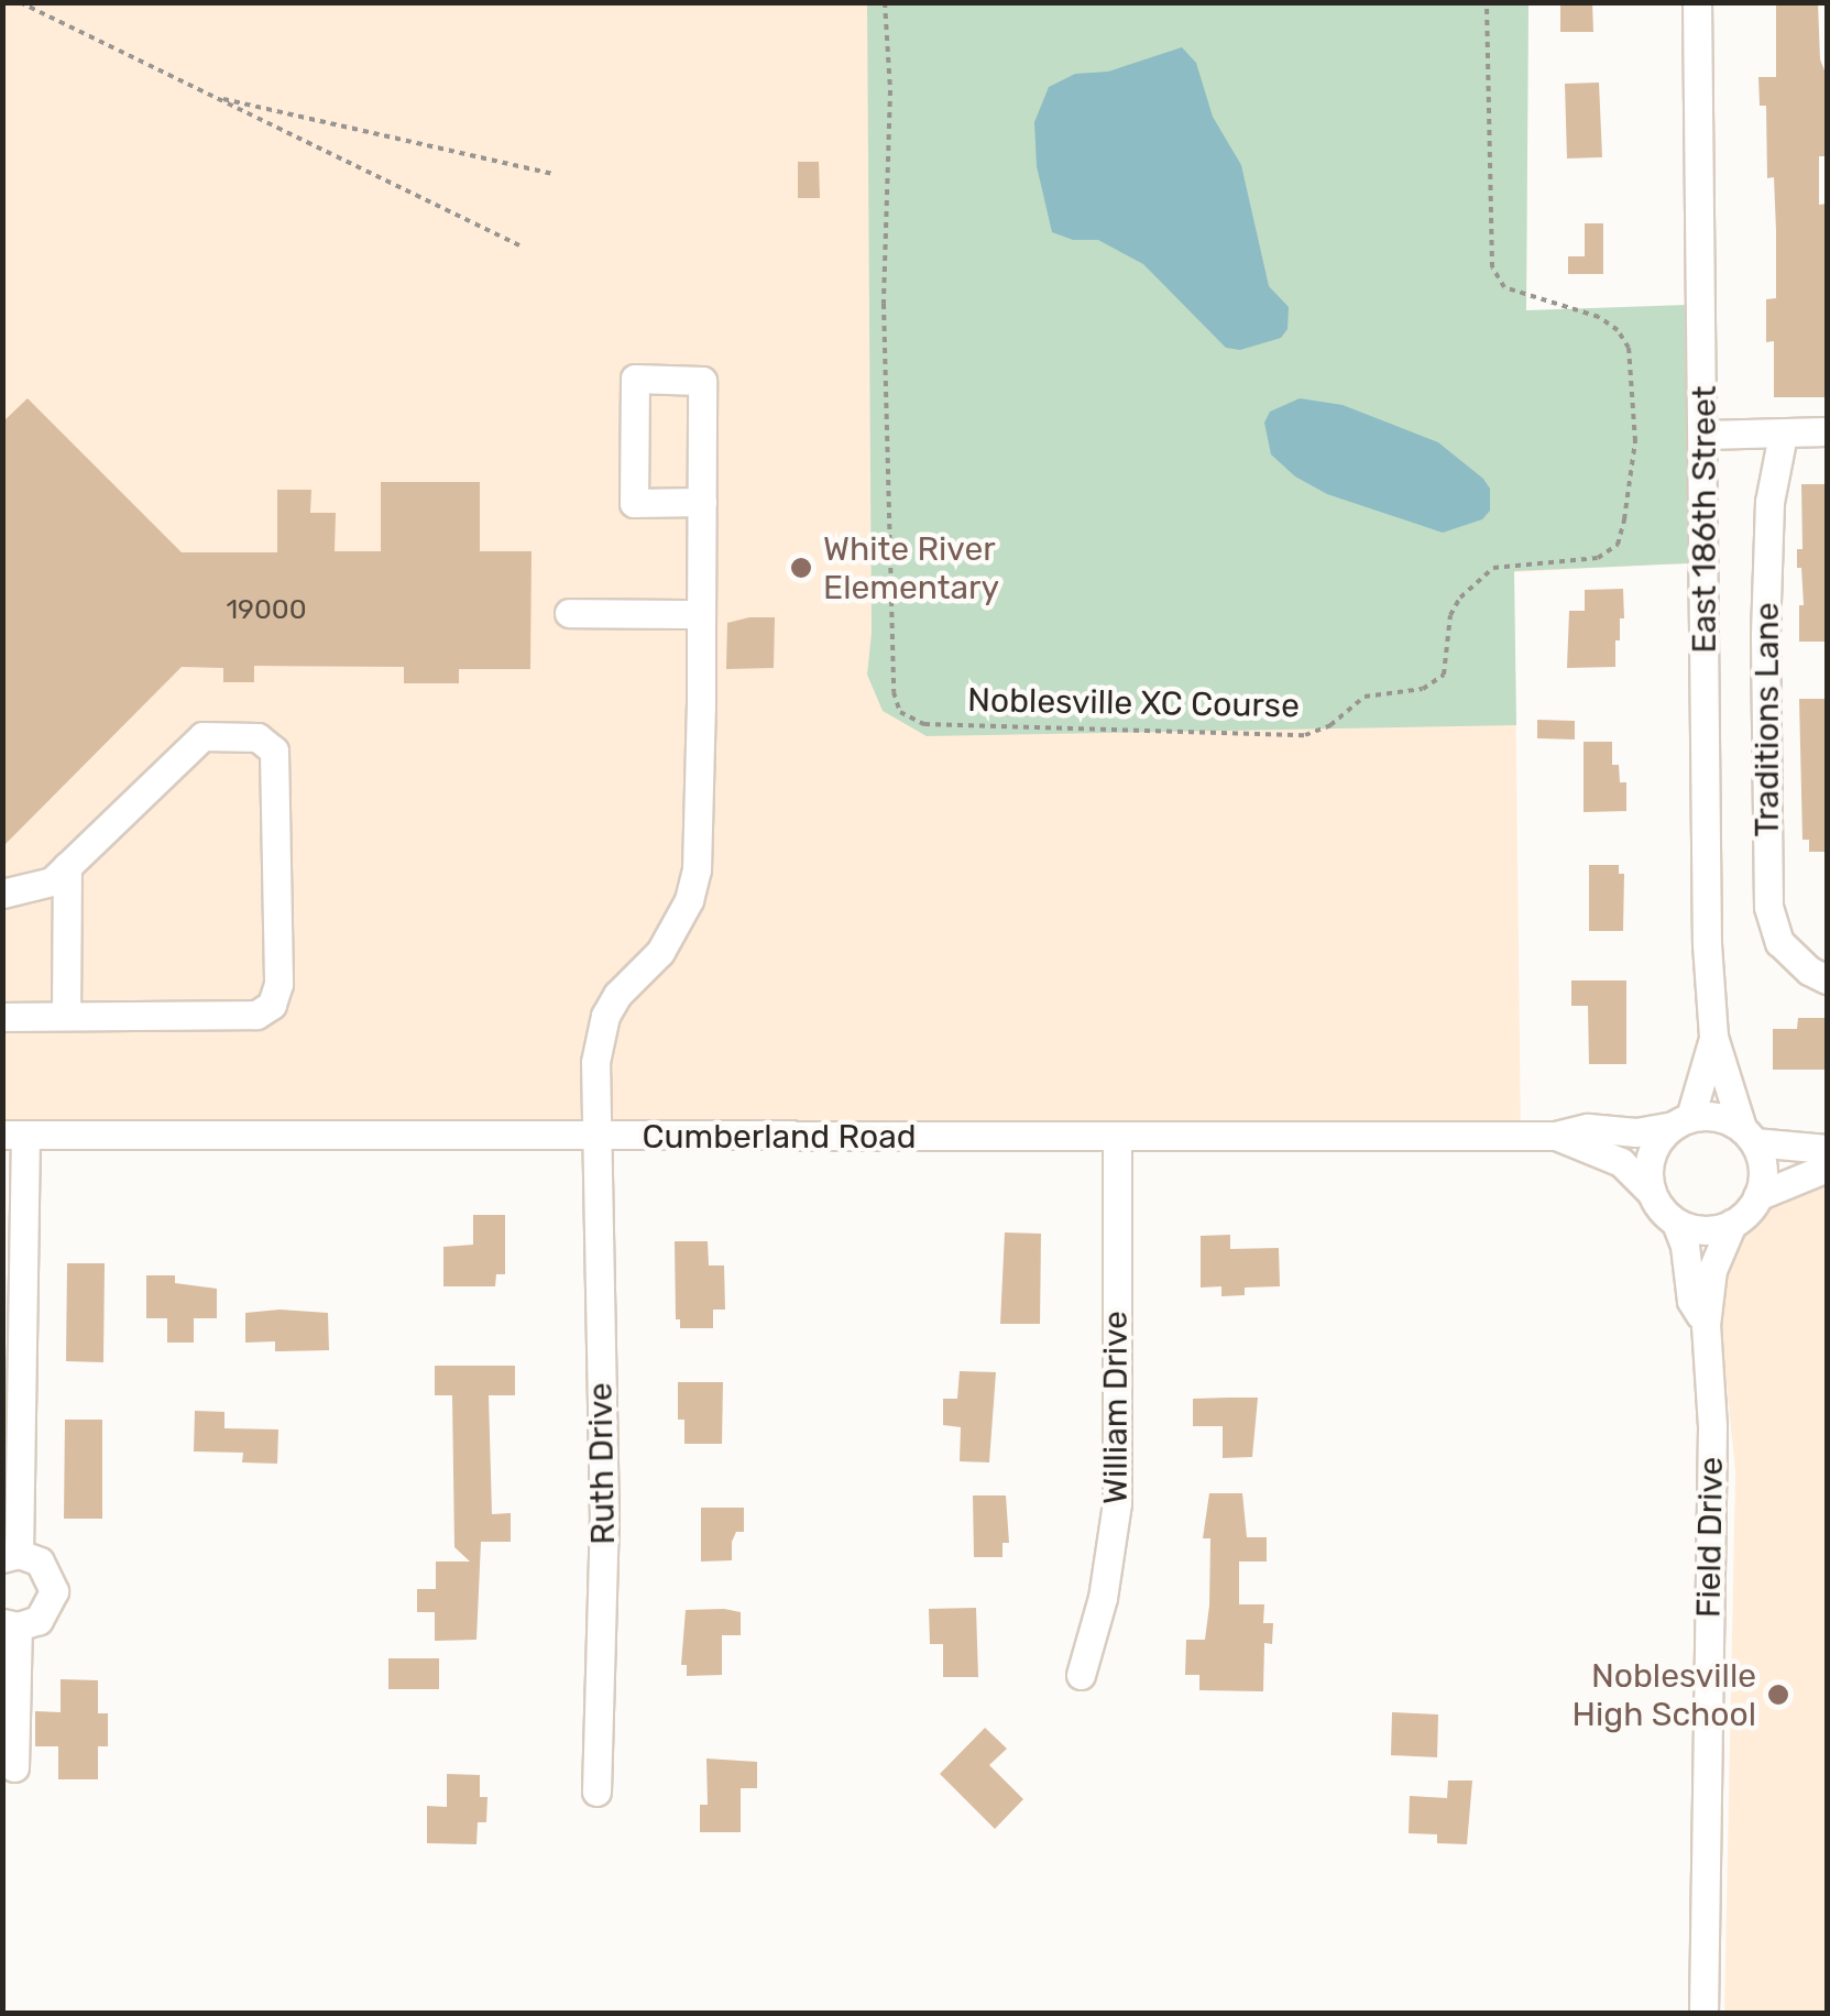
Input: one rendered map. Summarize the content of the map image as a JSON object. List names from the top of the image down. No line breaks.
{"streets":{"street":["East 186th Street","Traditions Lane","Cumberland Road","William Drive","Ruth Drive","Field Drive"],"path":["Noblesville XC Course"]},"crossings":[["East 186th Street","Cumberland Road"],["Cumberland Road","William Drive"],["Cumberland Road","Ruth Drive"]],"places":["White River Elementary","Noblesville High School"],"house_numbers":["19000"]}
